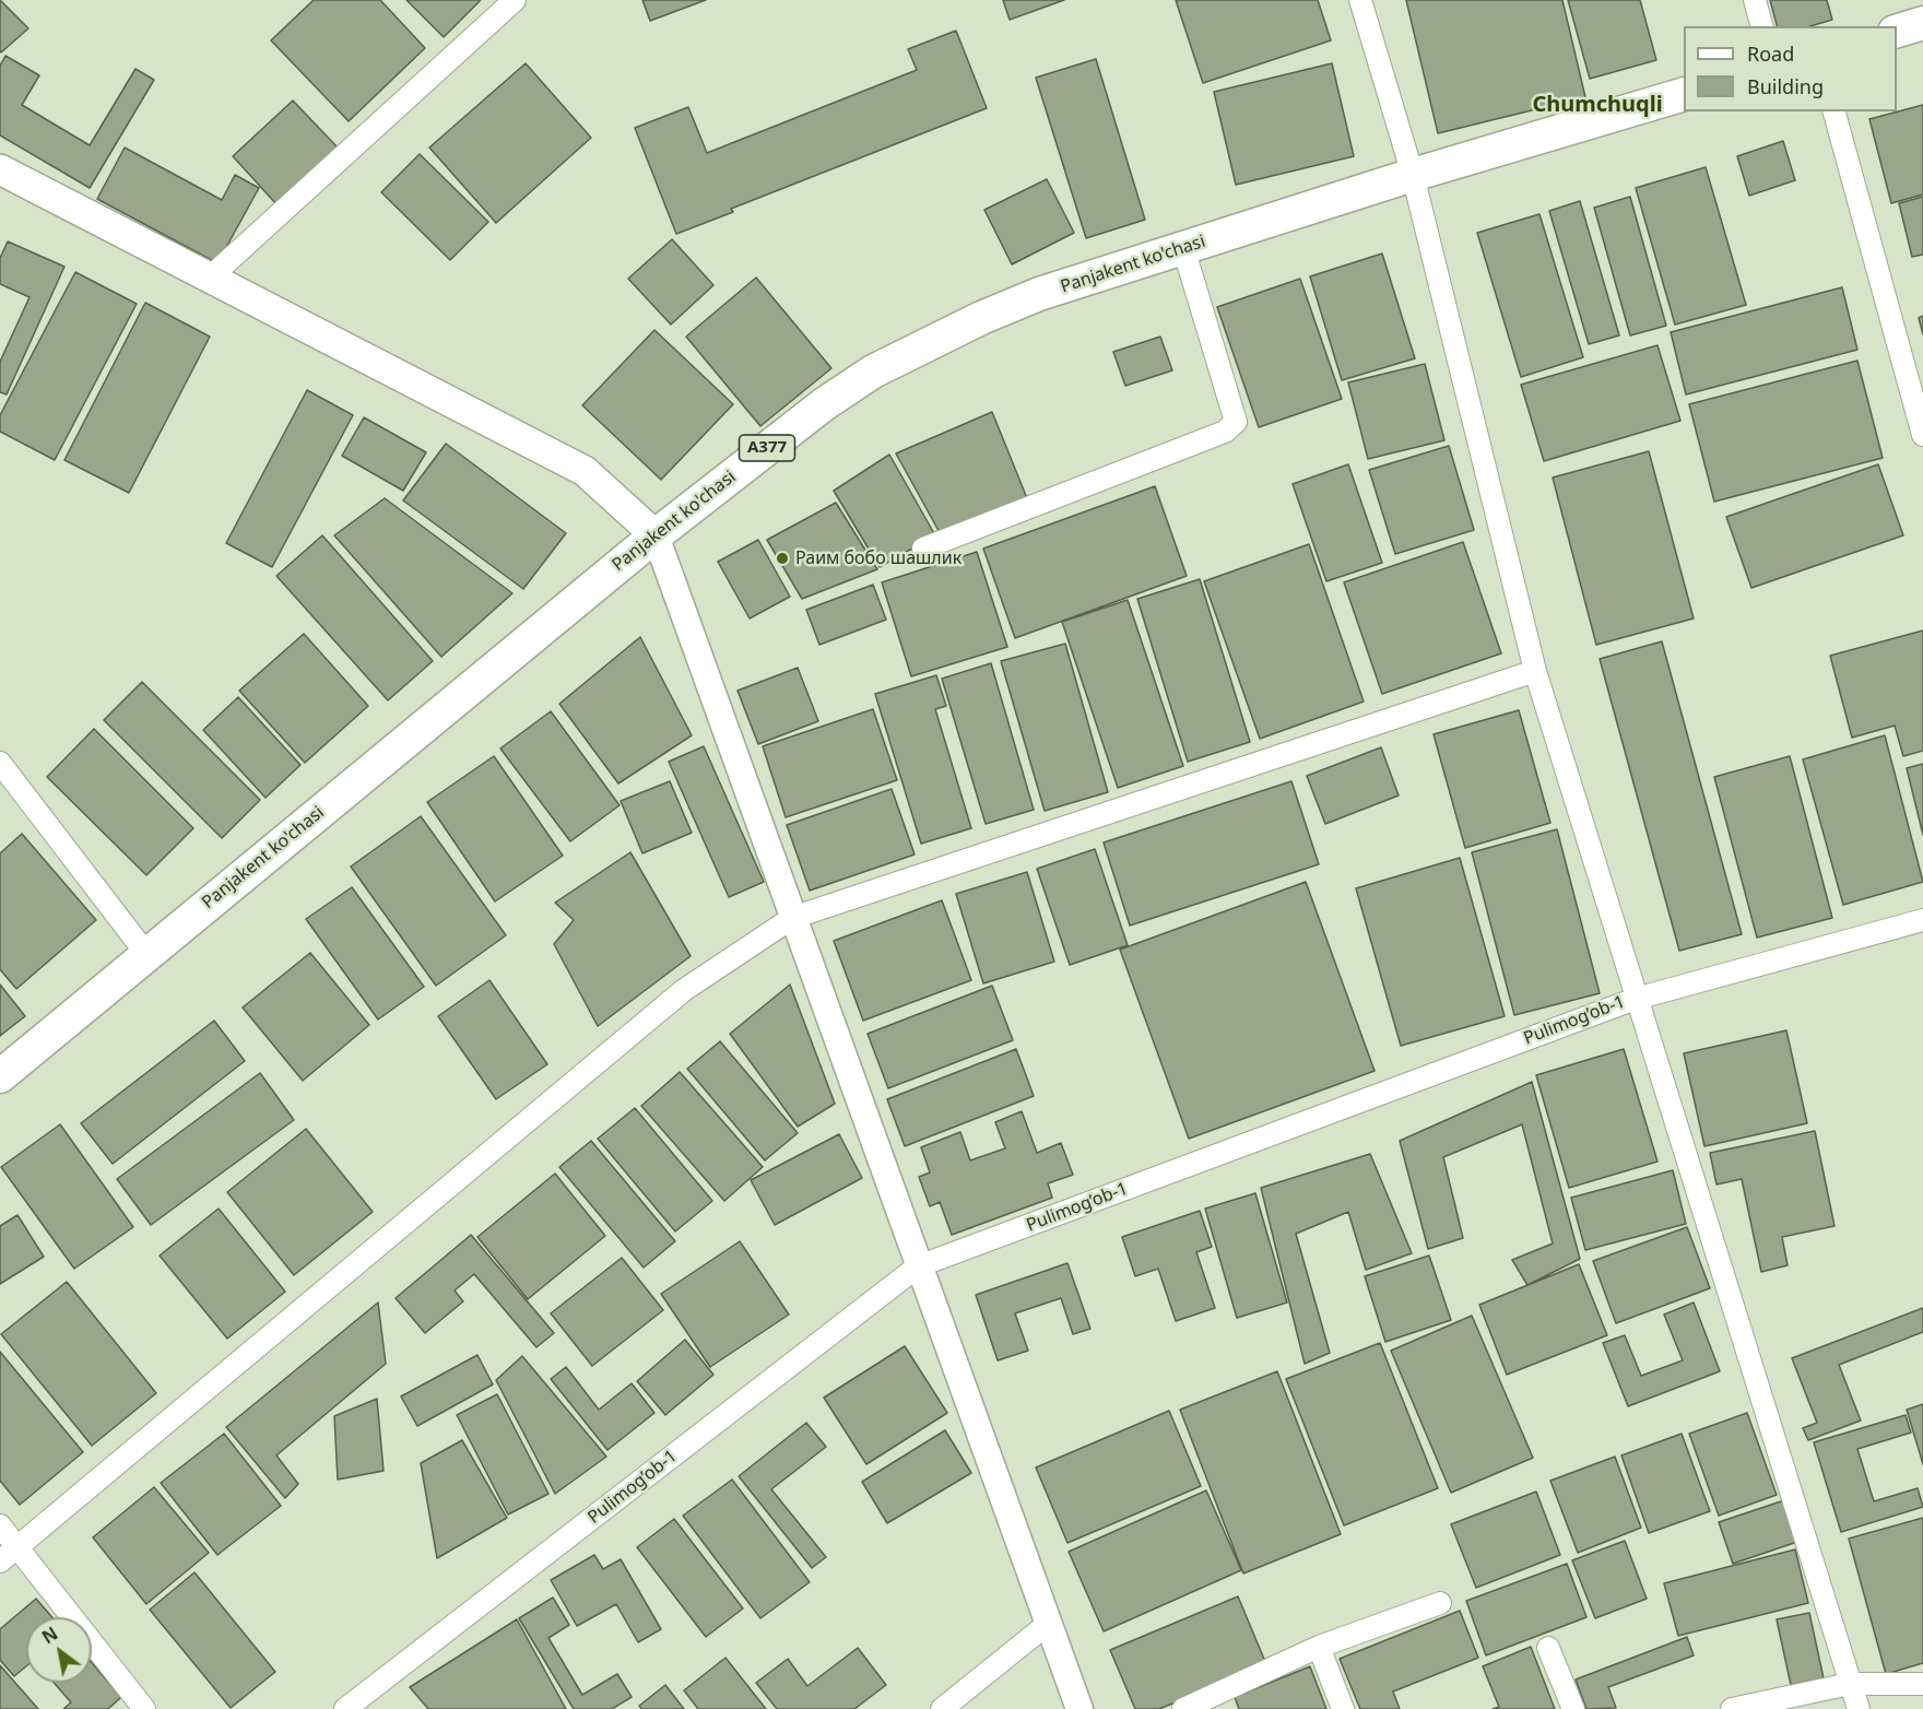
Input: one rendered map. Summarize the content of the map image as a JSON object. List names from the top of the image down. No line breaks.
{"streets":{"main road":["Panjakent ko'chasi","A377"],"street":["Pulimog’ob-1"]},"districts":["Chumchuqli"],"places":["Раим бобо шашлик"],"legend":["Road","Building"],"north":"top left"}
